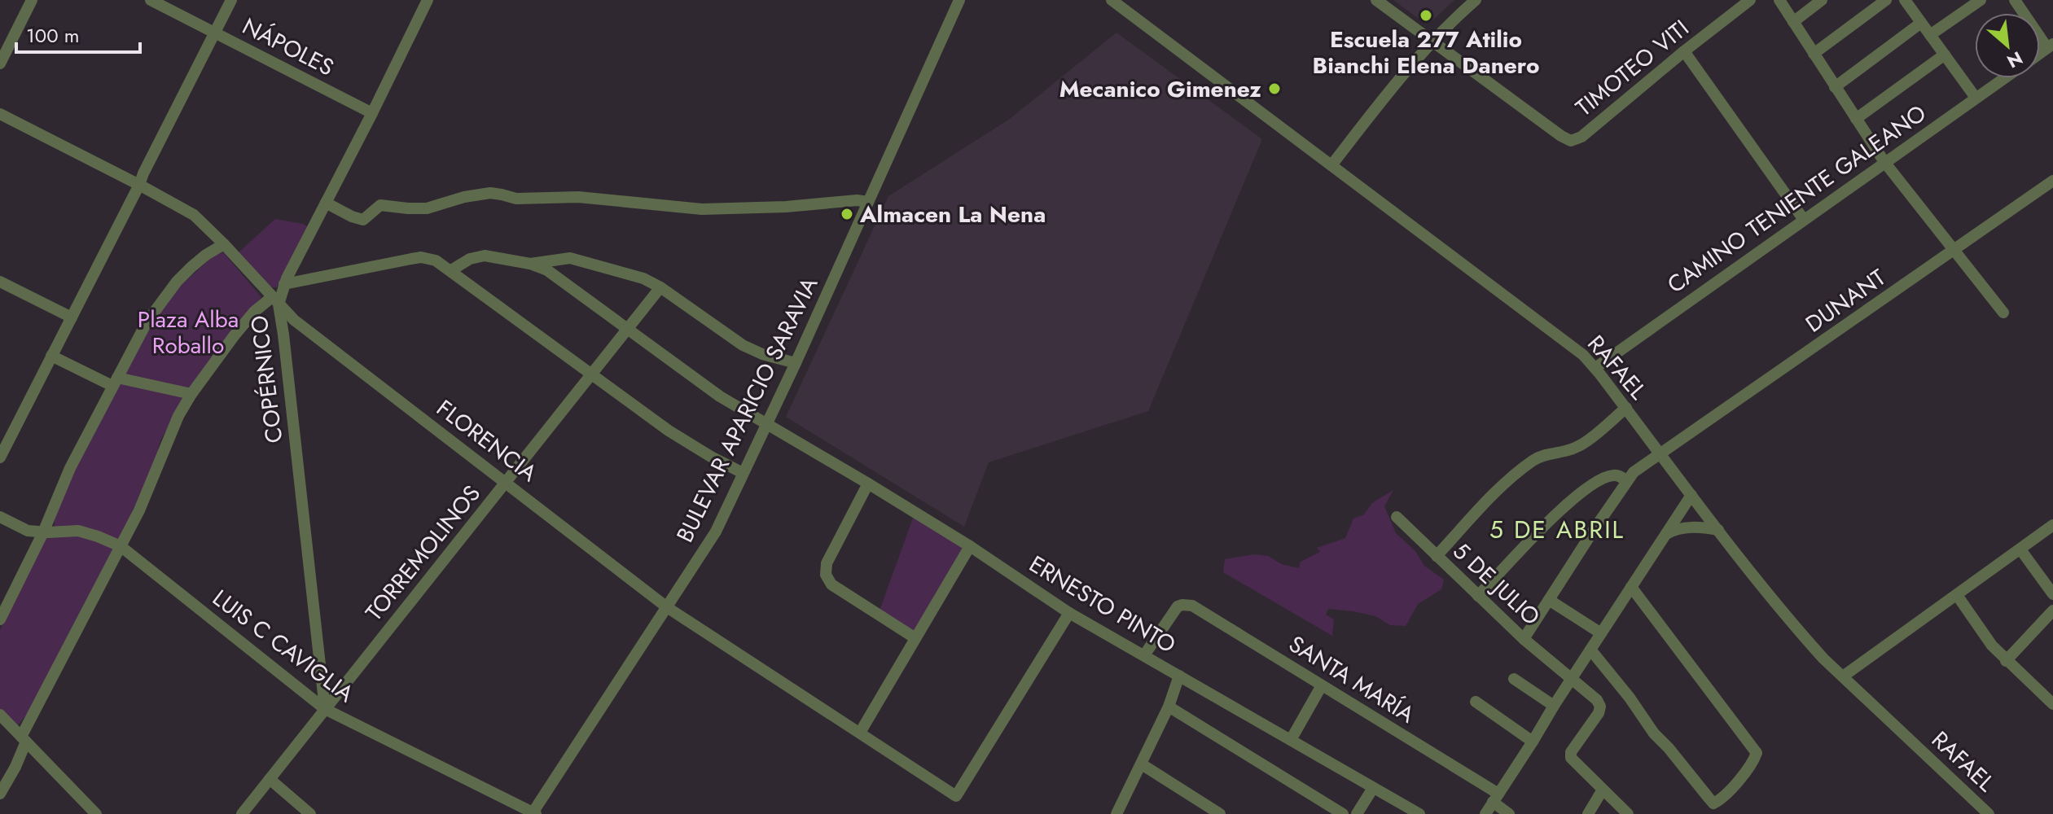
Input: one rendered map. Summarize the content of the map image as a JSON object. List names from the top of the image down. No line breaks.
{"streets":{"street":["NÁPOLES","TIMOTEO VITI","CAMINO TENIENTE GALEANO","DUNANT","RAFAEL","COPÉRNICO","BULEVAR APARICIO SARAVIA","FLORENCIA","TORREMOLINOS","5 DE JULIO","ERNESTO PINTO","LUIS C CAVIGLIA","SANTA MARÍA"]},"crossings":[["NÁPOLES","COPÉRNICO"],["CAMINO TENIENTE GALEANO","RAFAEL"],["DUNANT","RAFAEL"],["DUNANT","5 DE JULIO"],["COPÉRNICO","FLORENCIA"],["COPÉRNICO","TORREMOLINOS"],["COPÉRNICO","LUIS C CAVIGLIA"],["BULEVAR APARICIO SARAVIA","FLORENCIA"],["BULEVAR APARICIO SARAVIA","ERNESTO PINTO"],["BULEVAR APARICIO SARAVIA","LUIS C CAVIGLIA"],["FLORENCIA","TORREMOLINOS"],["FLORENCIA","ERNESTO PINTO"],["TORREMOLINOS","ERNESTO PINTO"],["TORREMOLINOS","LUIS C CAVIGLIA"],["ERNESTO PINTO","SANTA MARÍA"]],"districts":["5 DE ABRIL"],"parks":["Plaza Alba Roballo"],"places":["Escuela 277 Atilio Bianchi Elena Danero","Mecanico Gimenez","Almacen La Nena"],"scale_bar":"100 m","north":"bottom right"}
